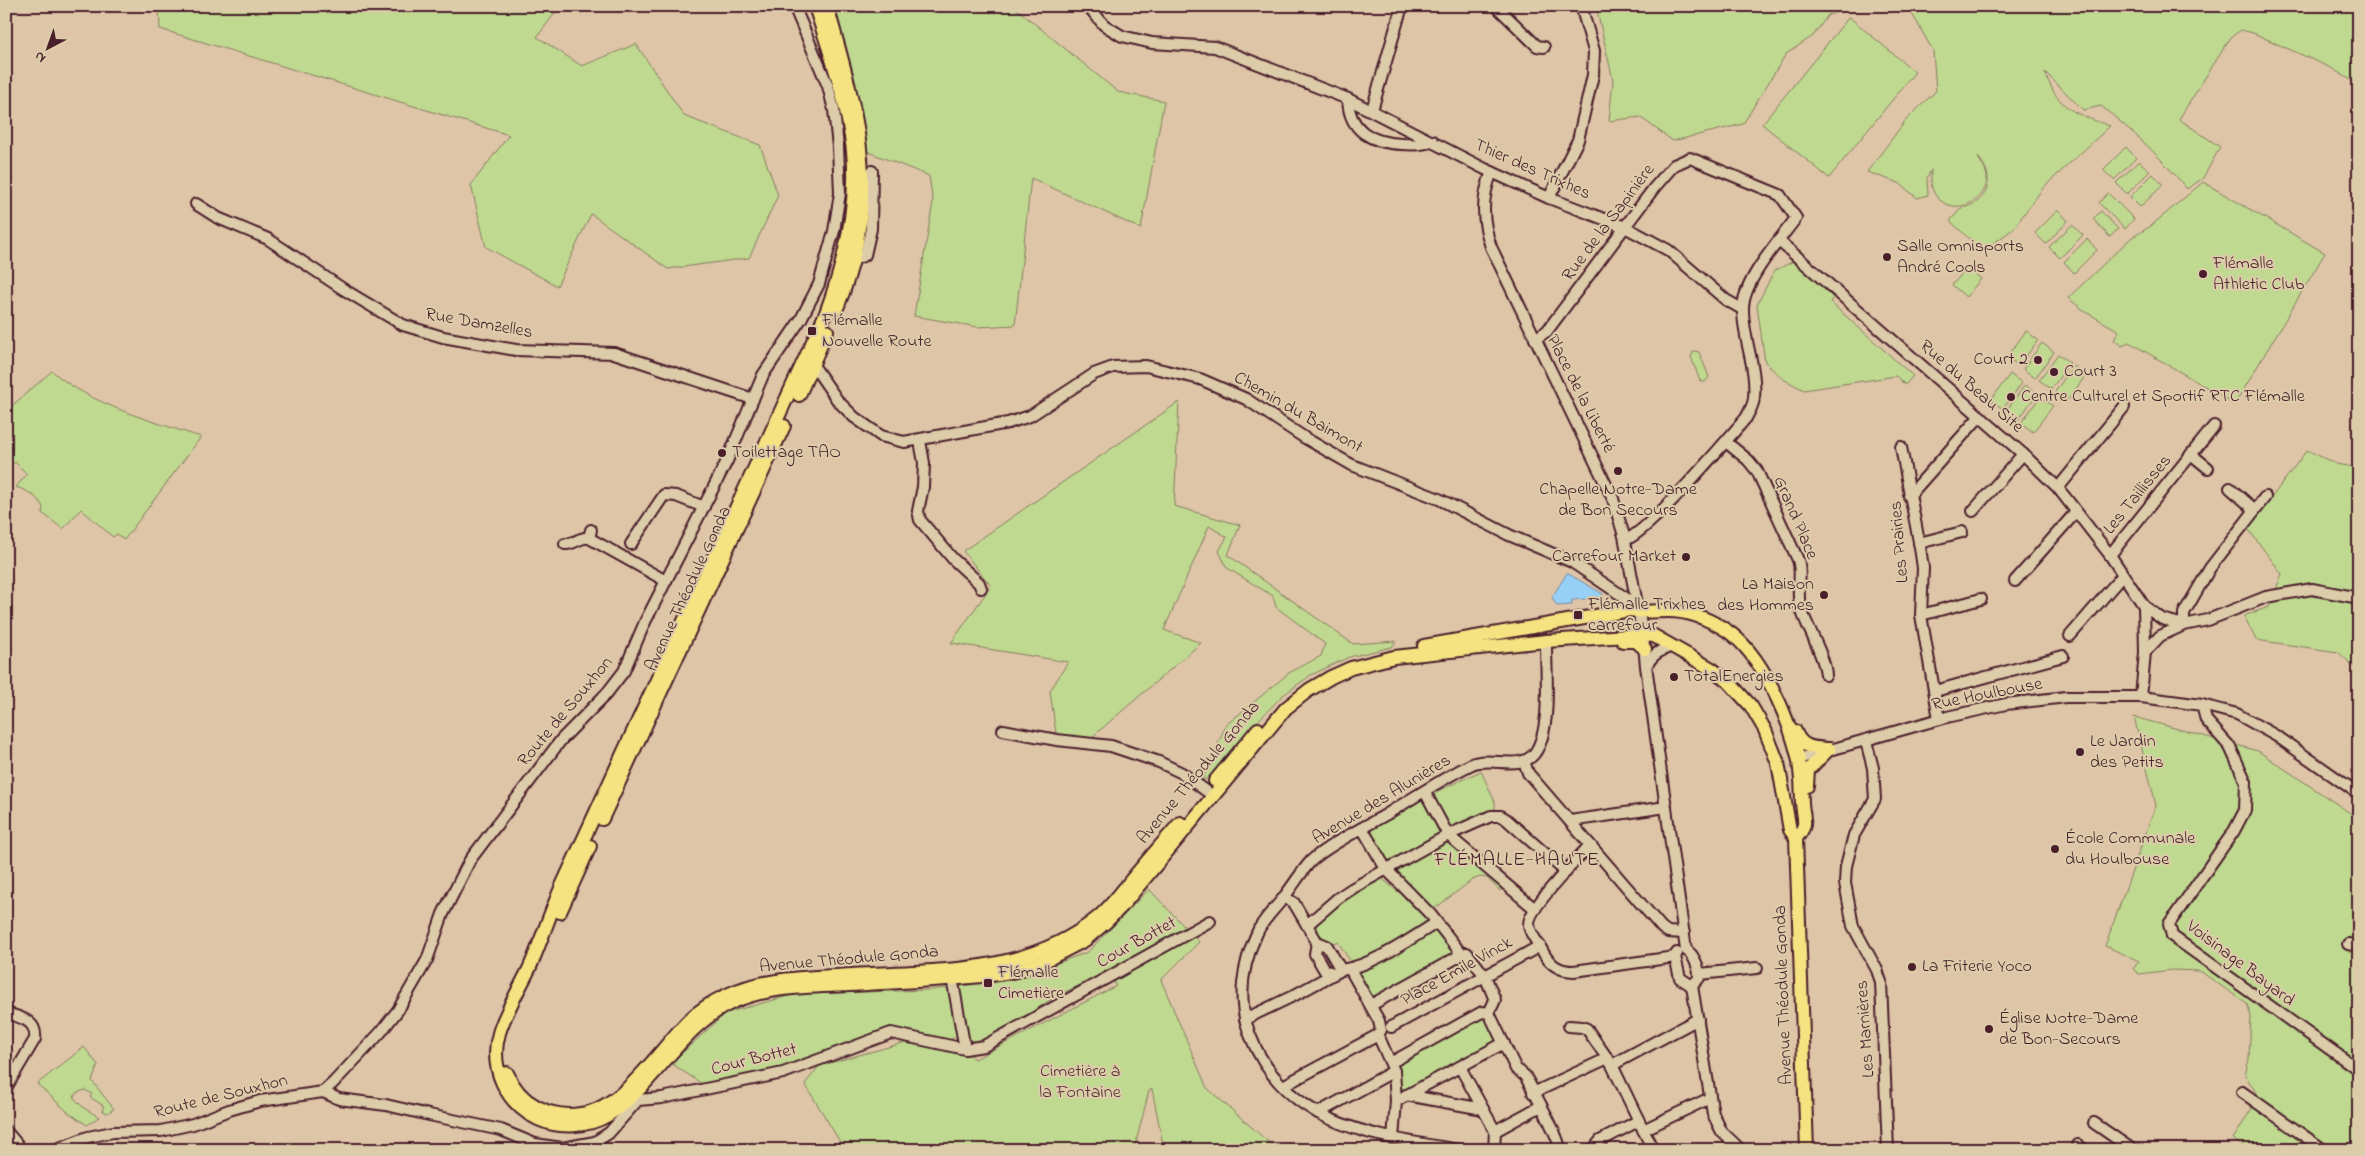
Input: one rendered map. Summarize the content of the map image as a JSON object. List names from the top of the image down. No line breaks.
{"streets":{"main road":["Avenue Théodule Gonda"],"street":["Thier des Trixhes","Rue de la Sapinière","Rue Damzelles","Rue du Beau Site","Place de la Liberté","Chemin du Baimont","Les Taillisses","Grand Place","Les Prairies","Rue Houlbouse","Route de Souxhon","Avenue des Alunières","Cour Bottet","Voisinage Bayard","Place Emile Vinck","Les Marnières"]},"crossings":[["Thier des Trixhes","Rue de la Sapinière"],["Thier des Trixhes","Place de la Liberté"],["Rue de la Sapinière","Rue du Beau Site"],["Rue de la Sapinière","Place de la Liberté"],["Rue Damzelles","Route de Souxhon"],["Rue du Beau Site","Les Taillisses"],["Rue du Beau Site","Les Prairies"],["Place de la Liberté","Chemin du Baimont"],["Place de la Liberté","Avenue Théodule Gonda"],["Chemin du Baimont","Avenue Théodule Gonda"],["Les Prairies","Rue Houlbouse"],["Avenue Théodule Gonda","Rue Houlbouse"],["Rue Houlbouse","Voisinage Bayard"],["Rue Houlbouse","Les Marnières"],["Route de Souxhon","Cour Bottet"],["Avenue des Alunières","Place Emile Vinck"]],"districts":["FLÉMALLE-HAUTE"],"parks":["Cimetière à la Fontaine"],"places":{"other":["Salle Omnisports André Cools","Flémalle Athletic Club","Court 2","Court 3","Centre Culturel et Sportif RTC Flémalle","Toilettage TAO","Chapelle Notre-Dame de Bon Secours","Carrefour Market","La Maison des Hommes","TotalEnergies","Le Jardin des Petits","École Communale du Houlbouse","La Friterie Yoco","Église Notre-Dame de Bon-Secours"],"transit":["Flémalle Nouvelle Route","Flémalle Trixhes carrefour","Flémalle Cimetière"]},"north":"bottom left"}
